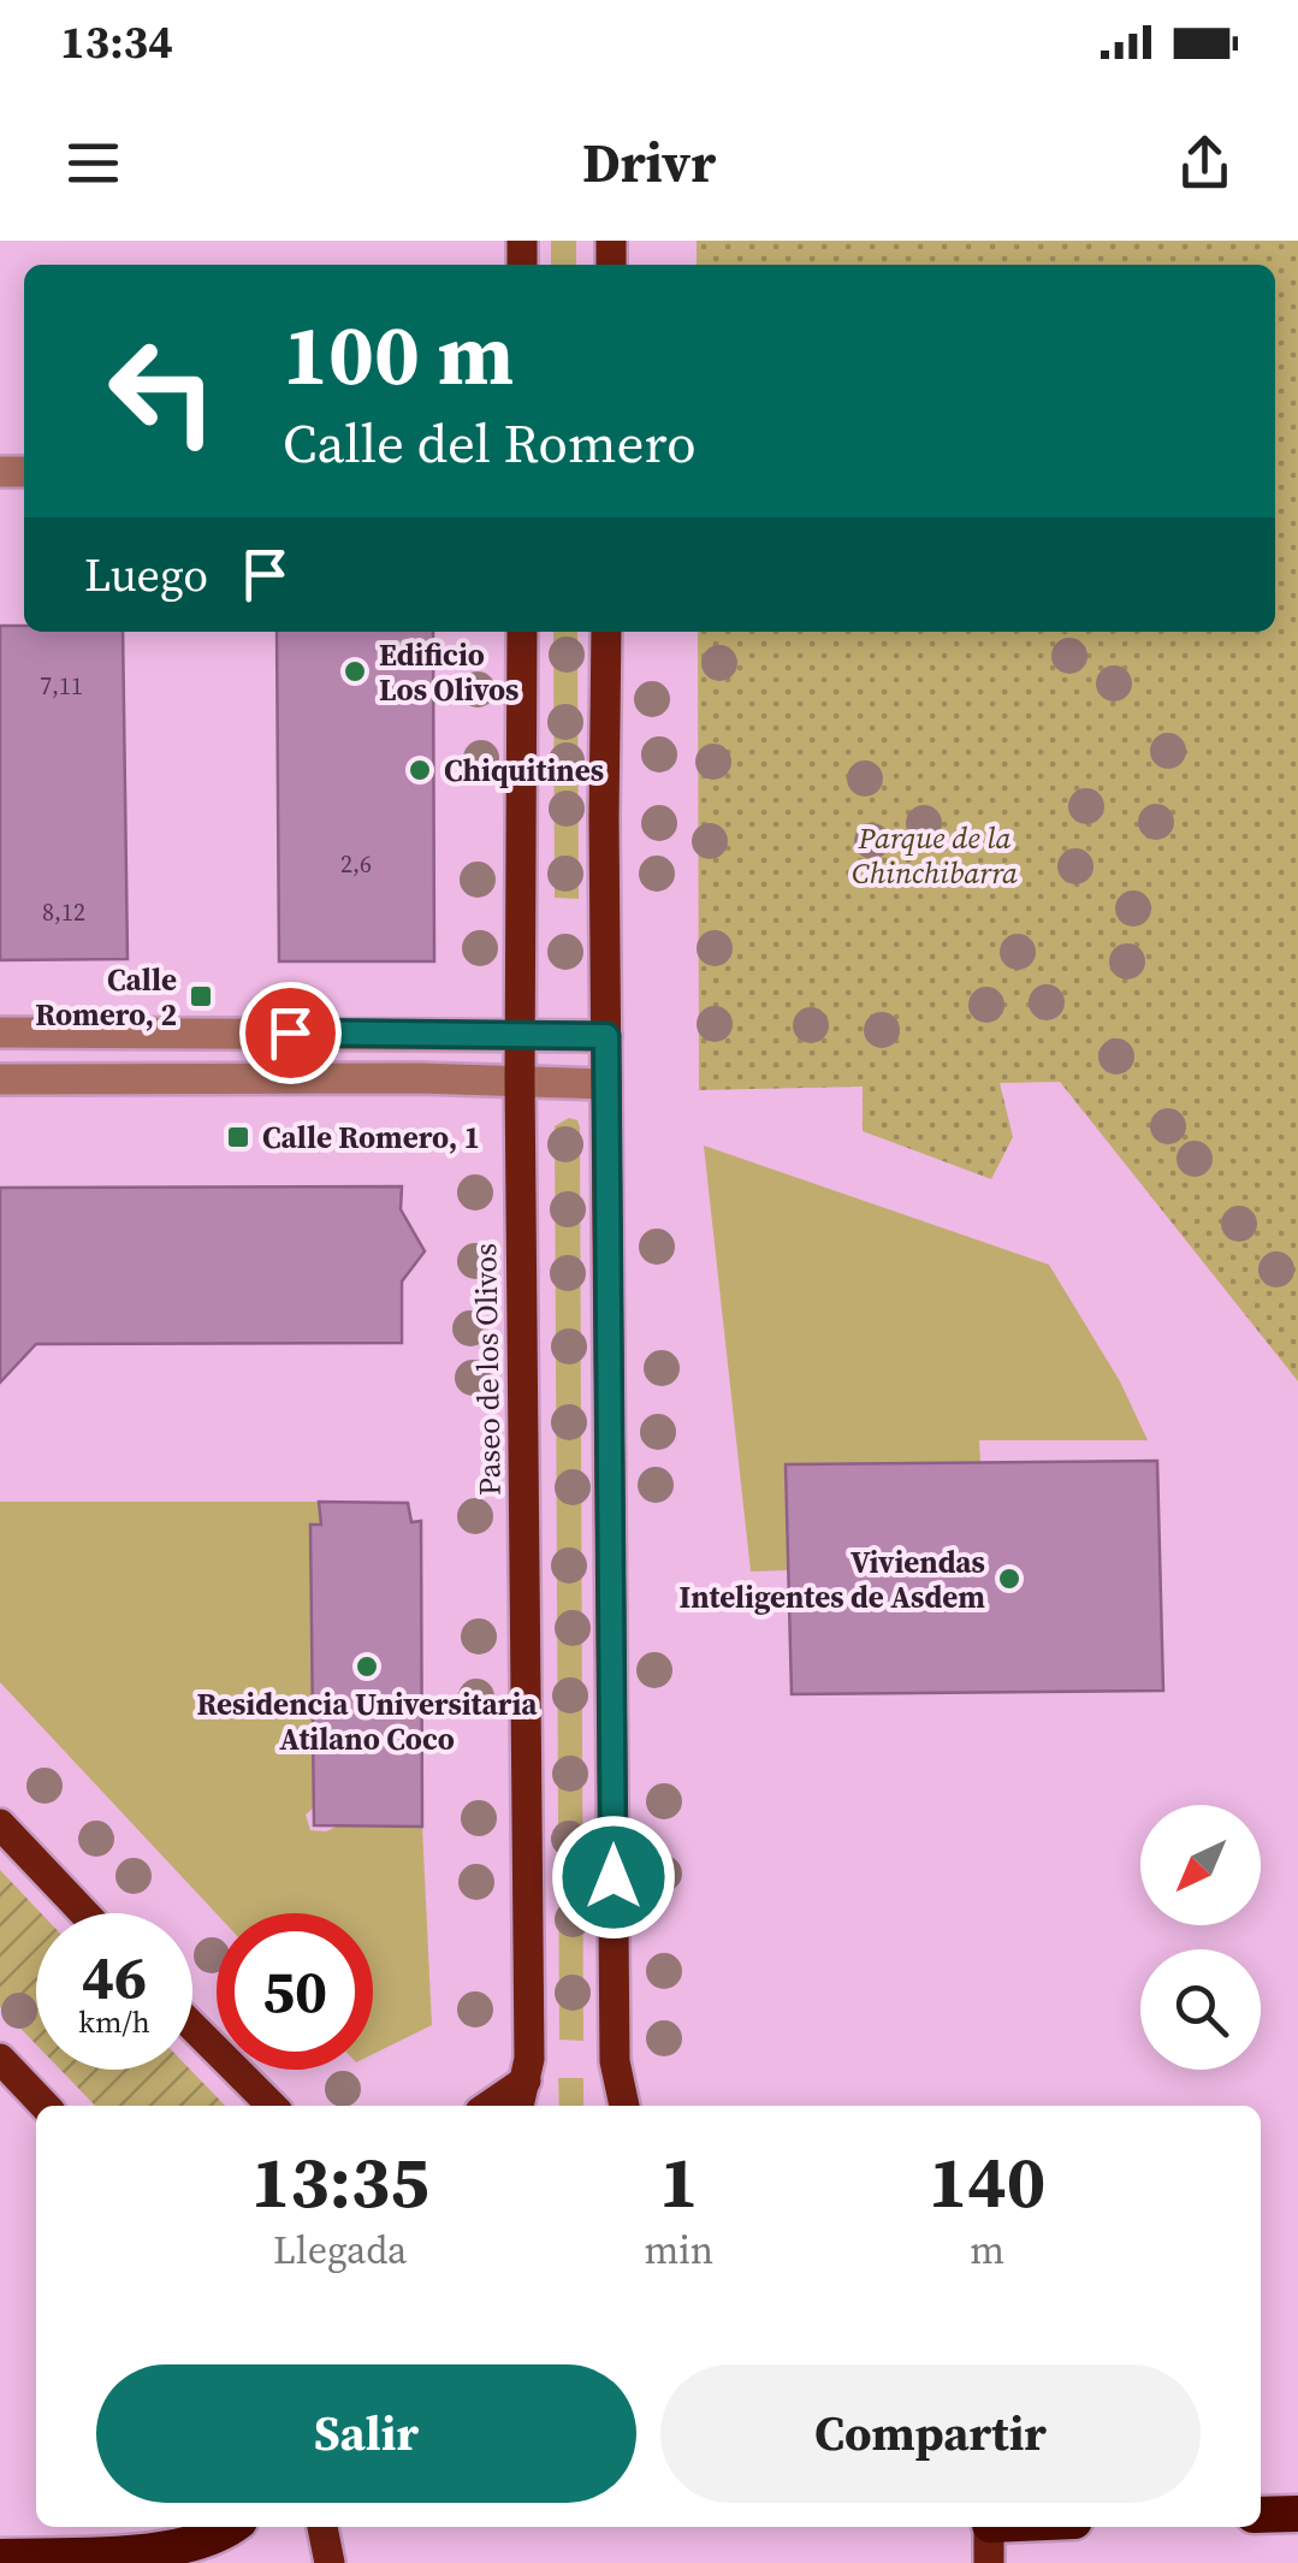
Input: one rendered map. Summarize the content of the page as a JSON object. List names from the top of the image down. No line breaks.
{"streets":{"main road":["Paseo de los Olivos"]},"parks":["Parque de la Chinchibarra"],"places":{"other":["Edificio Los Olivos","Chiquitines","Viviendas Inteligentes de Asdem","Residencia Universitaria Atilano Coco"],"transit":["Calle Romero, 2","Calle Romero, 1"]},"house_numbers":["7,11","2,6","8,12"],"north":"bottom left","page":{"status":"13:34","header":"Drivr","turn":["100 m","Calle del Romero"],"then":"Luego","speed":"46 km/h","limit":"50","eta":["13:35","Llegada","1","min","140","m"],"buttons":["Salir","Compartir"]}}
